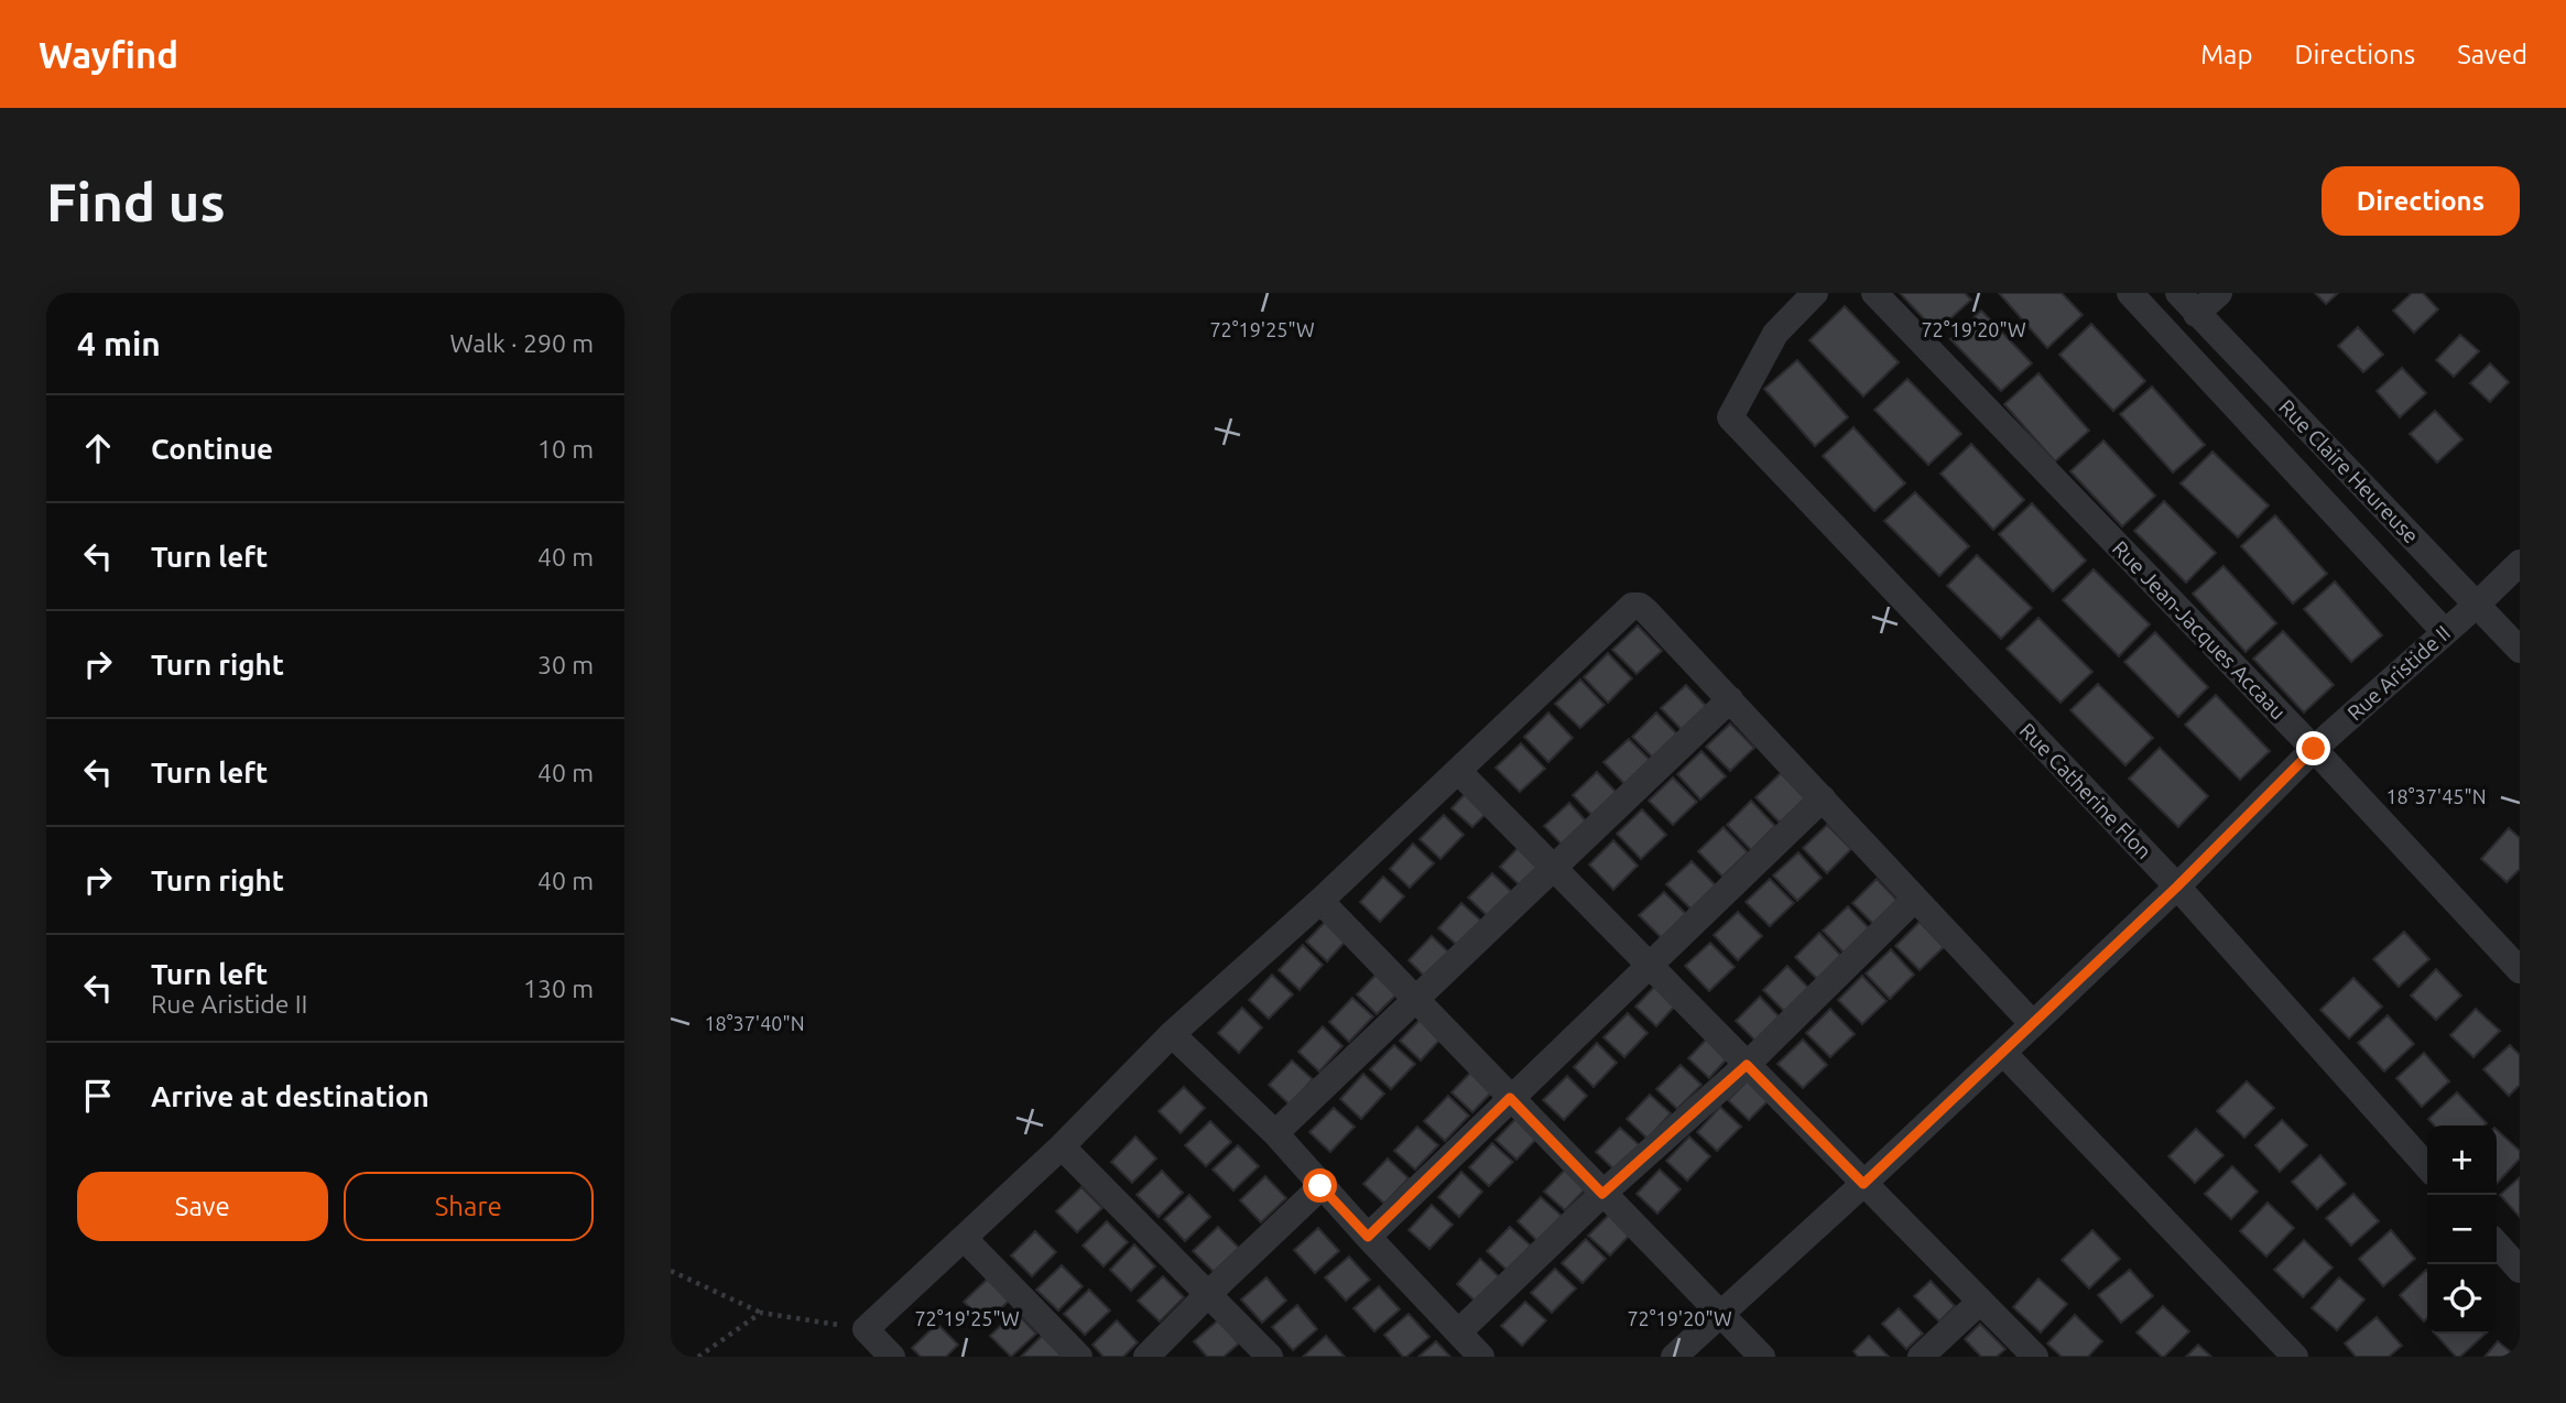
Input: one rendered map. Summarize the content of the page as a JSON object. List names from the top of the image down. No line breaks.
{"streets":{"street":["Rue Claire Heureuse","Rue Jean-Jacques Accaau","Rue Aristide II","Rue Catherine Flon"]},"crossings":[["Rue Claire Heureuse","Rue Aristide II"],["Rue Jean-Jacques Accaau","Rue Aristide II"],["Rue Aristide II","Rue Catherine Flon"]],"page":{"header":"Wayfind","nav":["Map","Directions","Saved"],"buttons":["Directions",["Save","Share"]],"title":"Find us","heading":["4 min","Walk · 290 m"],"list":[["Continue","10 m"],["Turn left","40 m"],["Turn right","30 m"],["Turn left","40 m"],["Turn right","40 m"],["Turn left","Rue Aristide II","130 m"],"Arrive at destination"],"map_buttons":["+","−"]},"coordinates":["72°19'25\"W","72°19'20\"W","18°37'45\"N","18°37'40\"N"]}
